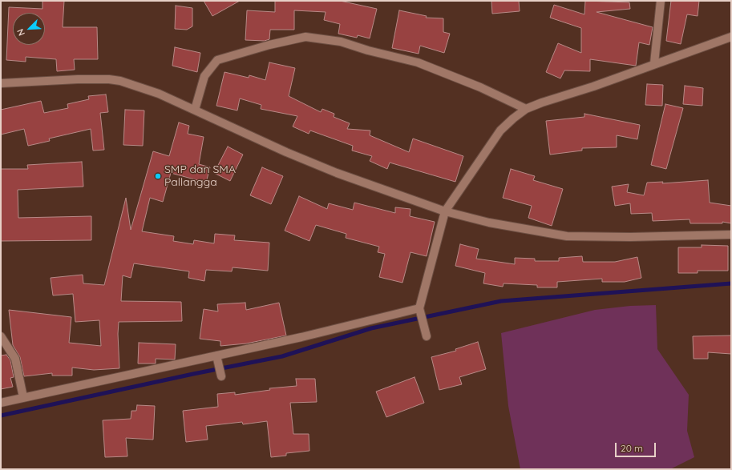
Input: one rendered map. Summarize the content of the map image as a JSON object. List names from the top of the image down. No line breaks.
{"places":["SMP dan SMA Pallangga"],"scale_bar":"20 m","north":"bottom left"}
